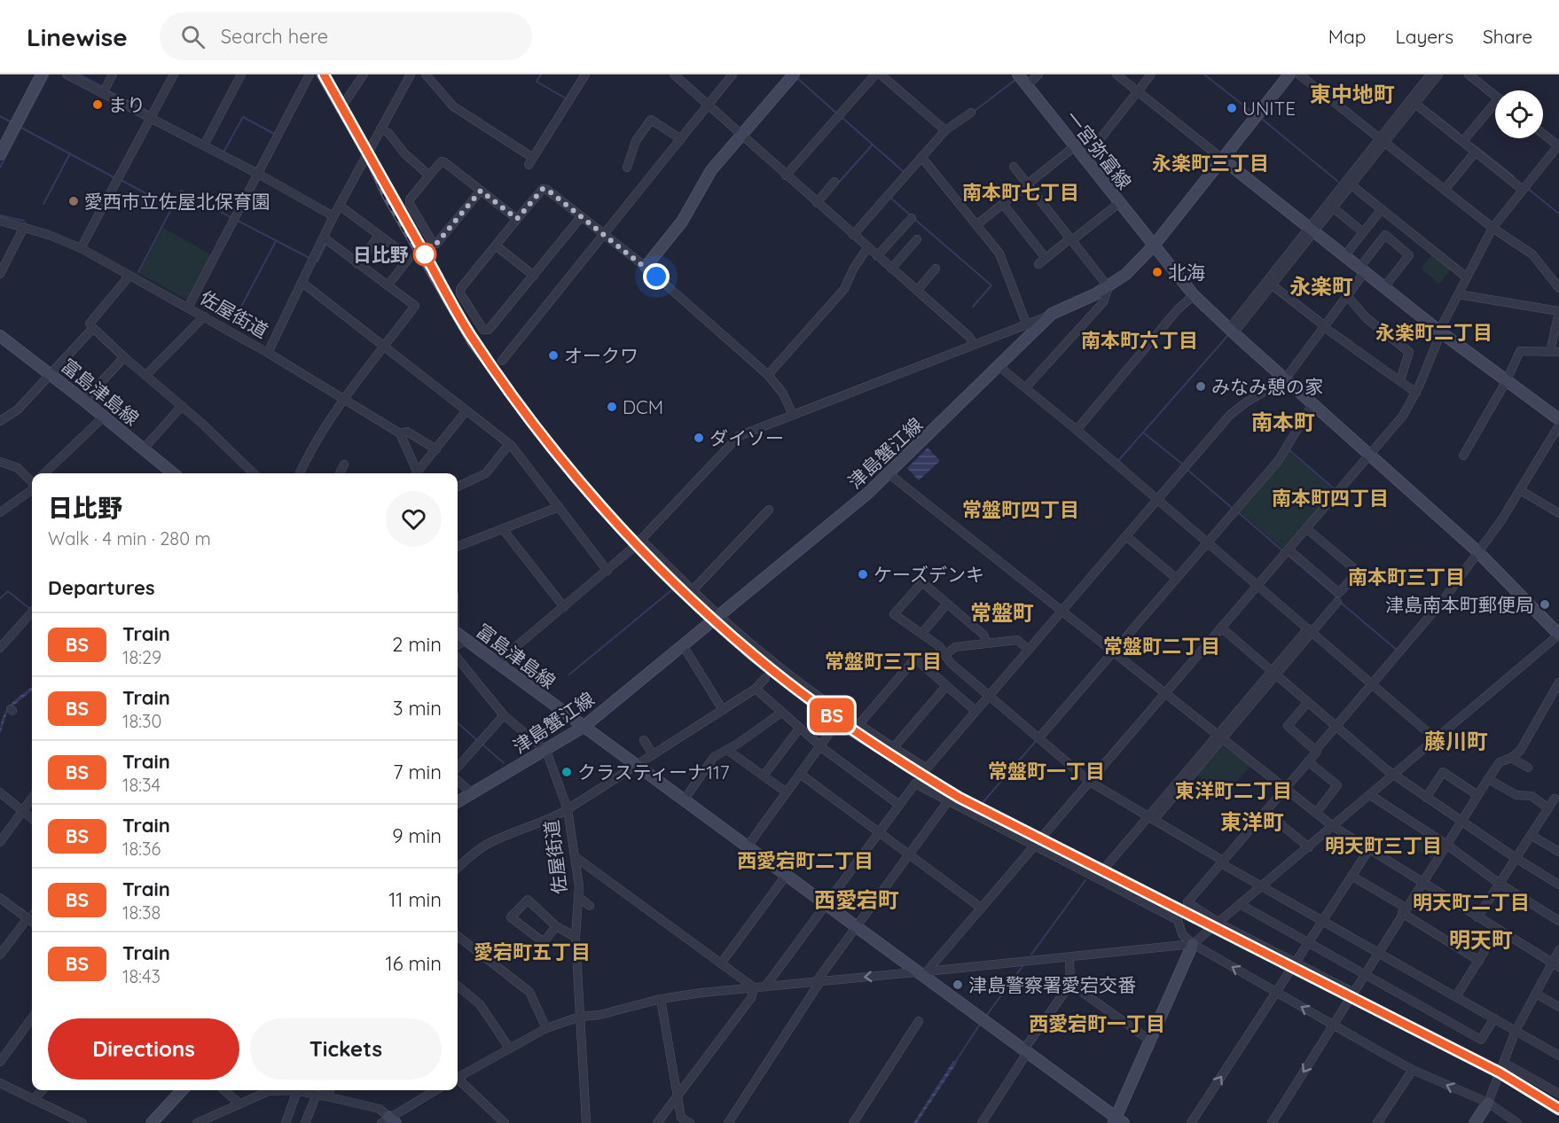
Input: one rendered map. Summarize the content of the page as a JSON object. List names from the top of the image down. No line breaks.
{"streets":{"main road":["一宮弥富線","富島津島線","津島蟹江線"],"street":["佐屋街道"]},"crossings":[["一宮弥富線","津島蟹江線"],["佐屋街道","津島蟹江線"],["富島津島線","津島蟹江線"]],"districts":["東中地町","永楽町三丁目","南本町七丁目","永楽町","永楽町二丁目","南本町六丁目","南本町","南本町四丁目","常盤町四丁目","南本町三丁目","常盤町","常盤町二丁目","常盤町三丁目","藤川町","常盤町一丁目","東洋町二丁目","東洋町","明天町三丁目","西愛宕町二丁目","西愛宕町","明天町二丁目","明天町","愛宕町五丁目","西愛宕町一丁目"],"places":["まり","UNITE","愛西市立佐屋北保育園","日比野","北海","オークワ","みなみ憩の家","DCM","ダイソー","ケーズデンキ","津島南本町郵便局","クラスティーナ117","津島警察署愛宕交番"],"page":{"header":"Linewise","search":"Search here","nav":["Map","Layers","Share"],"on_map":"BS","heading":[["日比野","Walk · 4 min · 280 m"],"Departures"],"list":[{"mark":"BS","name":"Train","note":"18:29","value":"2 min"},{"mark":"BS","name":"Train","note":"18:30","value":"3 min"},{"mark":"BS","name":"Train","note":"18:34","value":"7 min"},{"mark":"BS","name":"Train","note":"18:36","value":"9 min"},{"mark":"BS","name":"Train","note":"18:38","value":"11 min"},{"mark":"BS","name":"Train","note":"18:43","value":"16 min"}],"buttons":["Directions","Tickets"]}}
